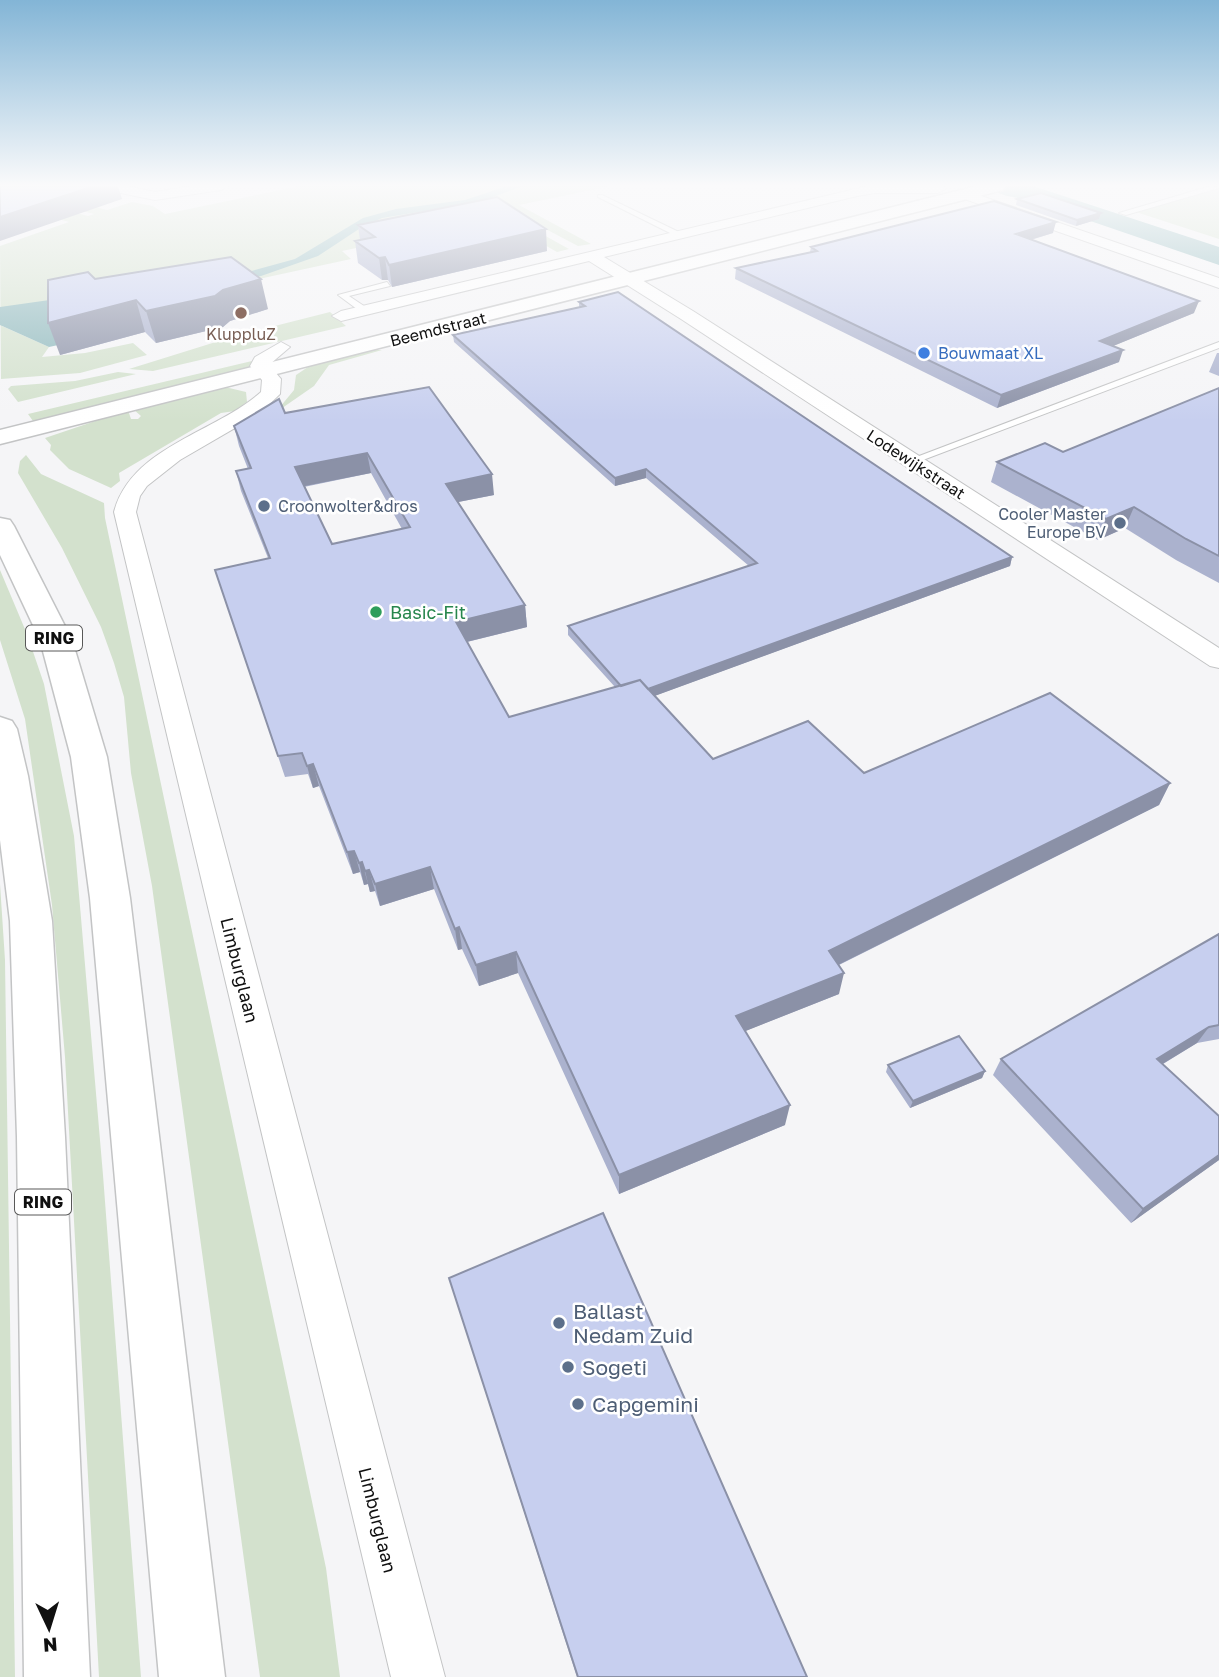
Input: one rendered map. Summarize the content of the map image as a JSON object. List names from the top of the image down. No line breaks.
{"streets":{"main road":["Beemdstraat","RING"],"street":["Lodewijkstraat","Limburglaan"]},"crossings":[["Beemdstraat","Lodewijkstraat"],["Beemdstraat","Limburglaan"]],"places":["KluppluZ","Bouwmaat XL","Croonwolter&dros","Cooler Master Europe BV","Basic-Fit","Ballast Nedam Zuid","Sogeti","Capgemini"],"north":"bottom"}
